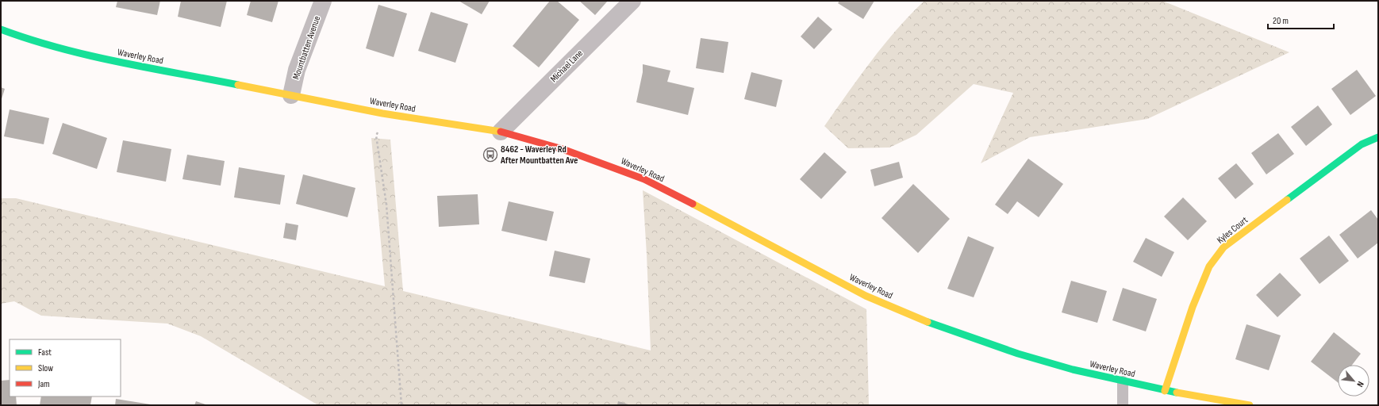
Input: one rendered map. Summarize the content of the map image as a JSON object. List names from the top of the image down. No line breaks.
{"streets":{"main road":["Waverley Road","Kyles Court"],"street":["Mountbatten Avenue","Michael Lane"]},"crossings":[["Mountbatten Avenue","Waverley Road"],["Waverley Road","Michael Lane"],["Waverley Road","Kyles Court"]],"places":{"bus stop":["8462 - Waverley Rd After Mountbatten Ave"]},"legend":["Fast","Slow","Jam"],"scale_bar":"20 m","north":"bottom right"}
